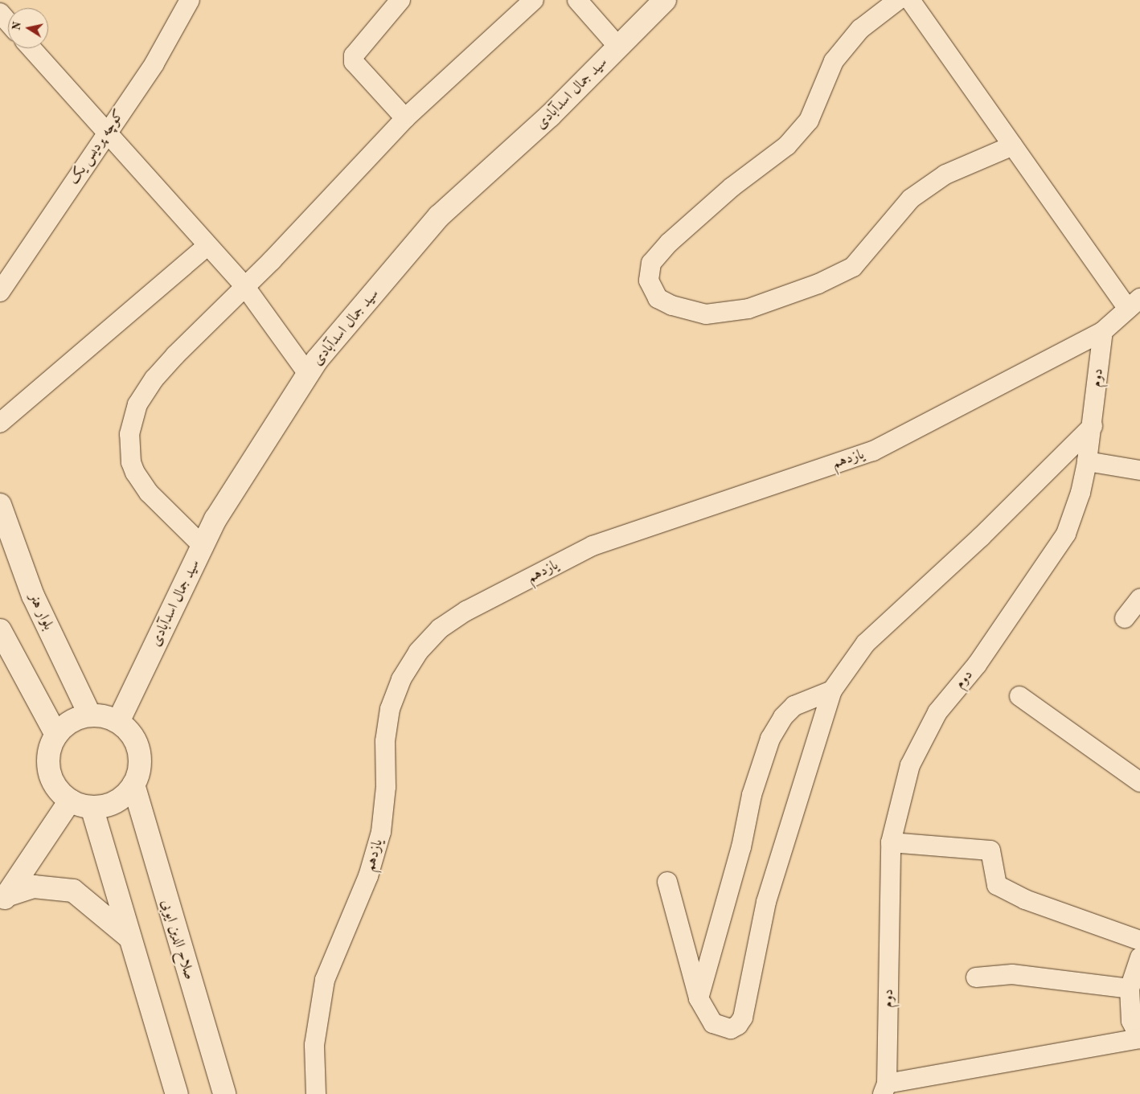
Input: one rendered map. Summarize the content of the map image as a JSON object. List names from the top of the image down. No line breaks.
{"streets":{"main road":["سید جمال اسدآبادی","بلوار هنر","صلاح الدین ایوبی"],"street":["کوچه پردیس یک","دوم","یازدهم"]},"crossings":[["سید جمال اسدآبادی","بلوار هنر"],["سید جمال اسدآبادی","صلاح الدین ایوبی"],["دوم","یازدهم"],["بلوار هنر","صلاح الدین ایوبی"]],"north":"left"}
